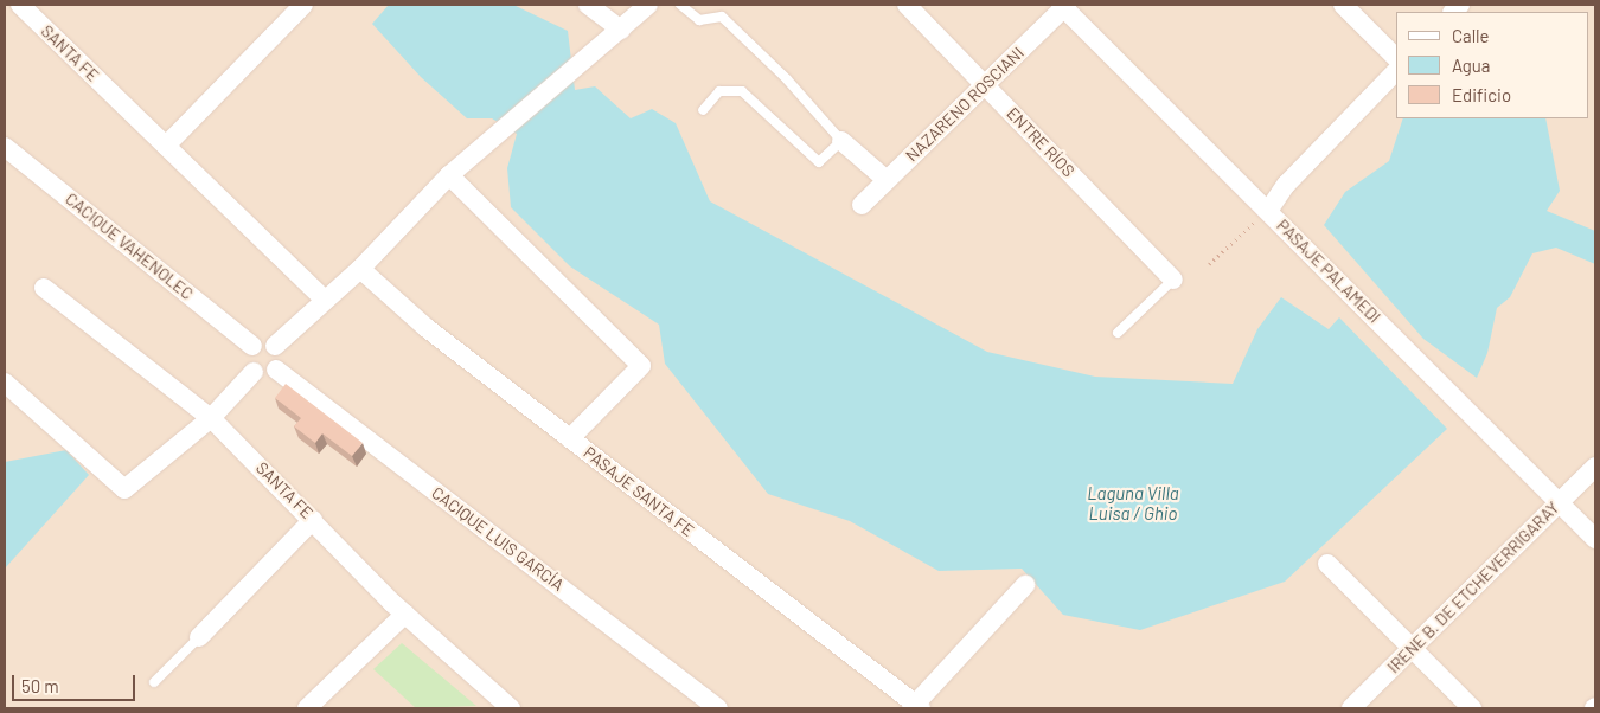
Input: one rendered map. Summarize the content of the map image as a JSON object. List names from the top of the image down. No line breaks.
{"streets":{"street":["SANTA FE","NAZARENO ROSCIANI","ENTRE RÍOS","CACIQUE VAHENOLEC","PASAJE PALAMEDI","PASAJE SANTA FE","CACIQUE LUIS GARCÍA","IRENE B. DE ETCHEVERRIGARAY"]},"crossings":[["NAZARENO ROSCIANI","ENTRE RÍOS"],["NAZARENO ROSCIANI","PASAJE PALAMEDI"],["CACIQUE VAHENOLEC","CACIQUE LUIS GARCÍA"],["PASAJE PALAMEDI","IRENE B. DE ETCHEVERRIGARAY"]],"water":["Laguna Villa Luisa / Ghio"],"legend":["Calle","Agua","Edificio"],"scale_bar":"50 m"}
